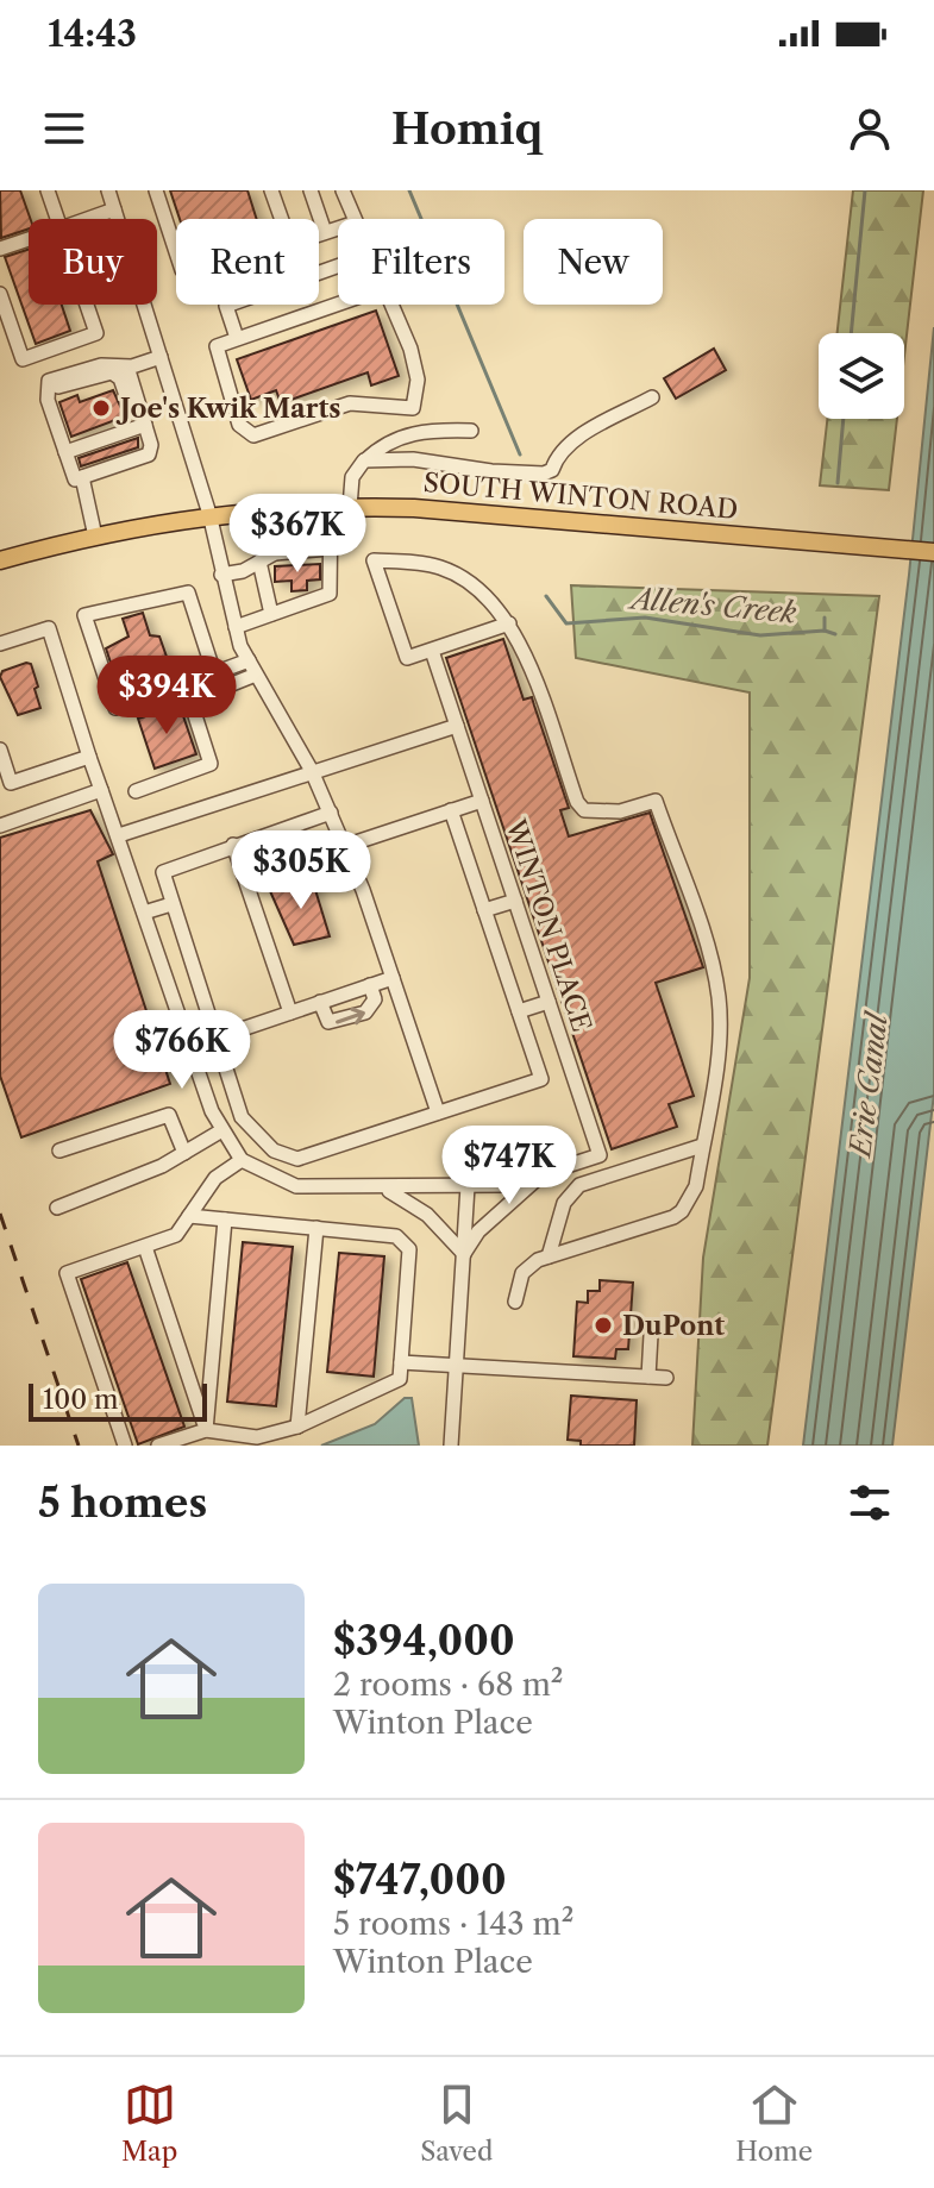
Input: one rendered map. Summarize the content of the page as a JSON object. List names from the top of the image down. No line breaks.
{"streets":{"main road":["SOUTH WINTON ROAD"],"street":["WINTON PLACE"]},"water":["Allen's Creek","Erie Canal"],"places":["Joe's Kwik Marts","DuPont"],"scale_bar":"100 m","page":{"status":"14:43","header":"Homiq","chip":["Buy","Rent","Filters","New"],"price":["$367K","$394K","$305K","$766K","$747K"],"scale":"100 m","heading":"5 homes","list":[{"name":"$394,000","note":"2 rooms · 68 m² · Winton Place"},{"name":"$747,000","note":"5 rooms · 143 m² · Winton Place"}],"tabs":["Map","Saved","Home"]}}
